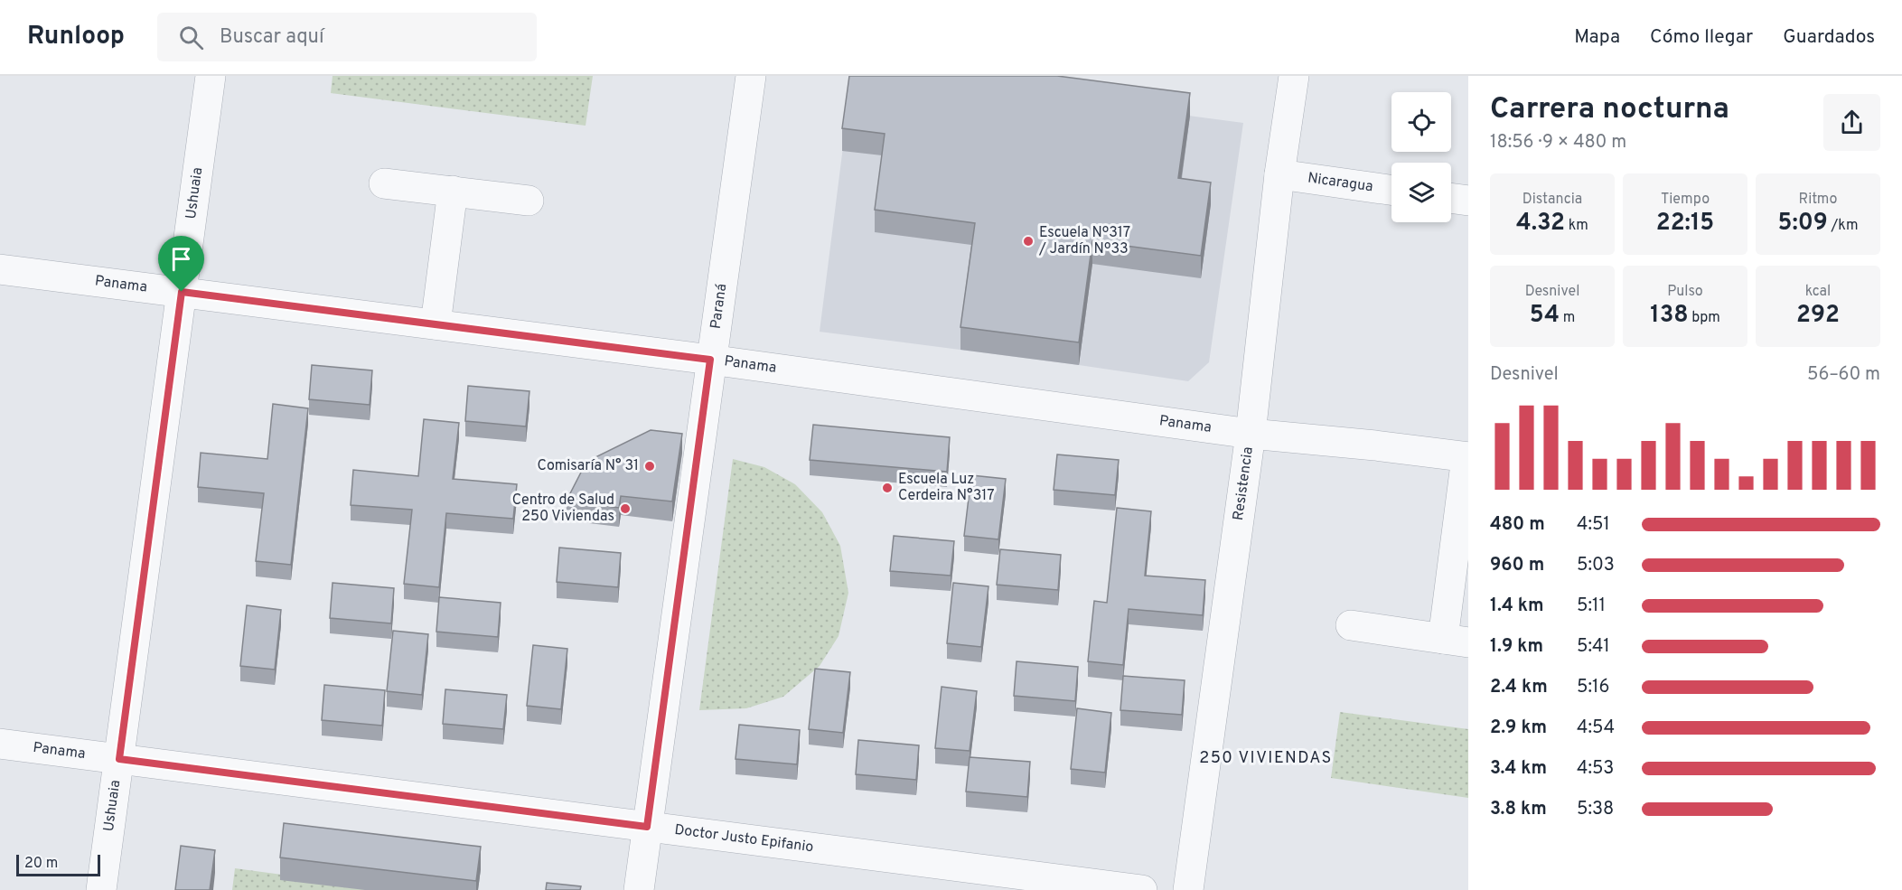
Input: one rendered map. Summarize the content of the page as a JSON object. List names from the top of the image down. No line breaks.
{"streets":{"street":["Nicaragua","Ushuaia","Panama","Paraná","Resistencia","Doctor Justo Epifanio"]},"crossings":[["Nicaragua","Resistencia"],["Ushuaia","Panama"],["Ushuaia","Doctor Justo Epifanio"],["Panama","Paraná"],["Panama","Resistencia"],["Panama","Doctor Justo Epifanio"],["Paraná","Doctor Justo Epifanio"]],"districts":["250 VIVIENDAS"],"places":["Escuela Nº317 / Jardín Nº33","Comisaría N° 31","Escuela Luz Cerdeira N°317","Centro de Salud 250 Viviendas"],"scale_bar":"20 m","page":{"header":"Runloop","search":"Buscar aquí","nav":["Mapa","Cómo llegar","Guardados"],"heading":["Carrera nocturna","18:56 · 9 × 480 m"],"stats":[["Distancia","4.32 km"],["Tiempo","22:15"],["Ritmo","5:09 /km"],["Desnivel","54 m"],["Pulso","138 bpm"],["kcal","292"]],"chart":["Desnivel","56–60 m"],"list":[{"name":"480 m","note":"4:51"},{"name":"960 m","note":"5:03"},{"name":"1.4 km","note":"5:11"},{"name":"1.9 km","note":"5:41"},{"name":"2.4 km","note":"5:16"},{"name":"2.9 km","note":"4:54"},{"name":"3.4 km","note":"4:53"},{"name":"3.8 km","note":"5:38"}],"scale":"20 m"}}
